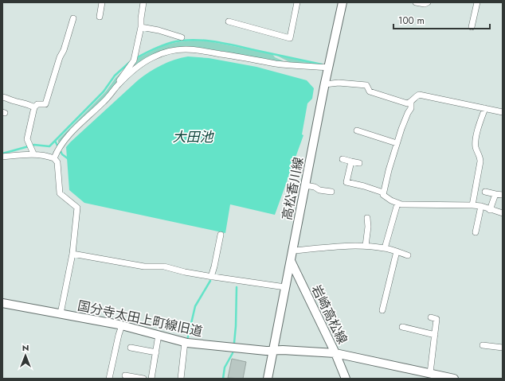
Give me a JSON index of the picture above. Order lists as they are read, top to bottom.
{
  "streets": {
    "main road": ["高松香川線", "岩崎高松線", "国分寺太田上町線旧道"]
  },
  "crossings": [
    ["高松香川線", "岩崎高松線"],
    ["高松香川線", "国分寺太田上町線旧道"],
    ["岩崎高松線", "国分寺太田上町線旧道"]
  ],
  "water": ["大田池"],
  "scale_bar": "100 m",
  "north": "top"
}
